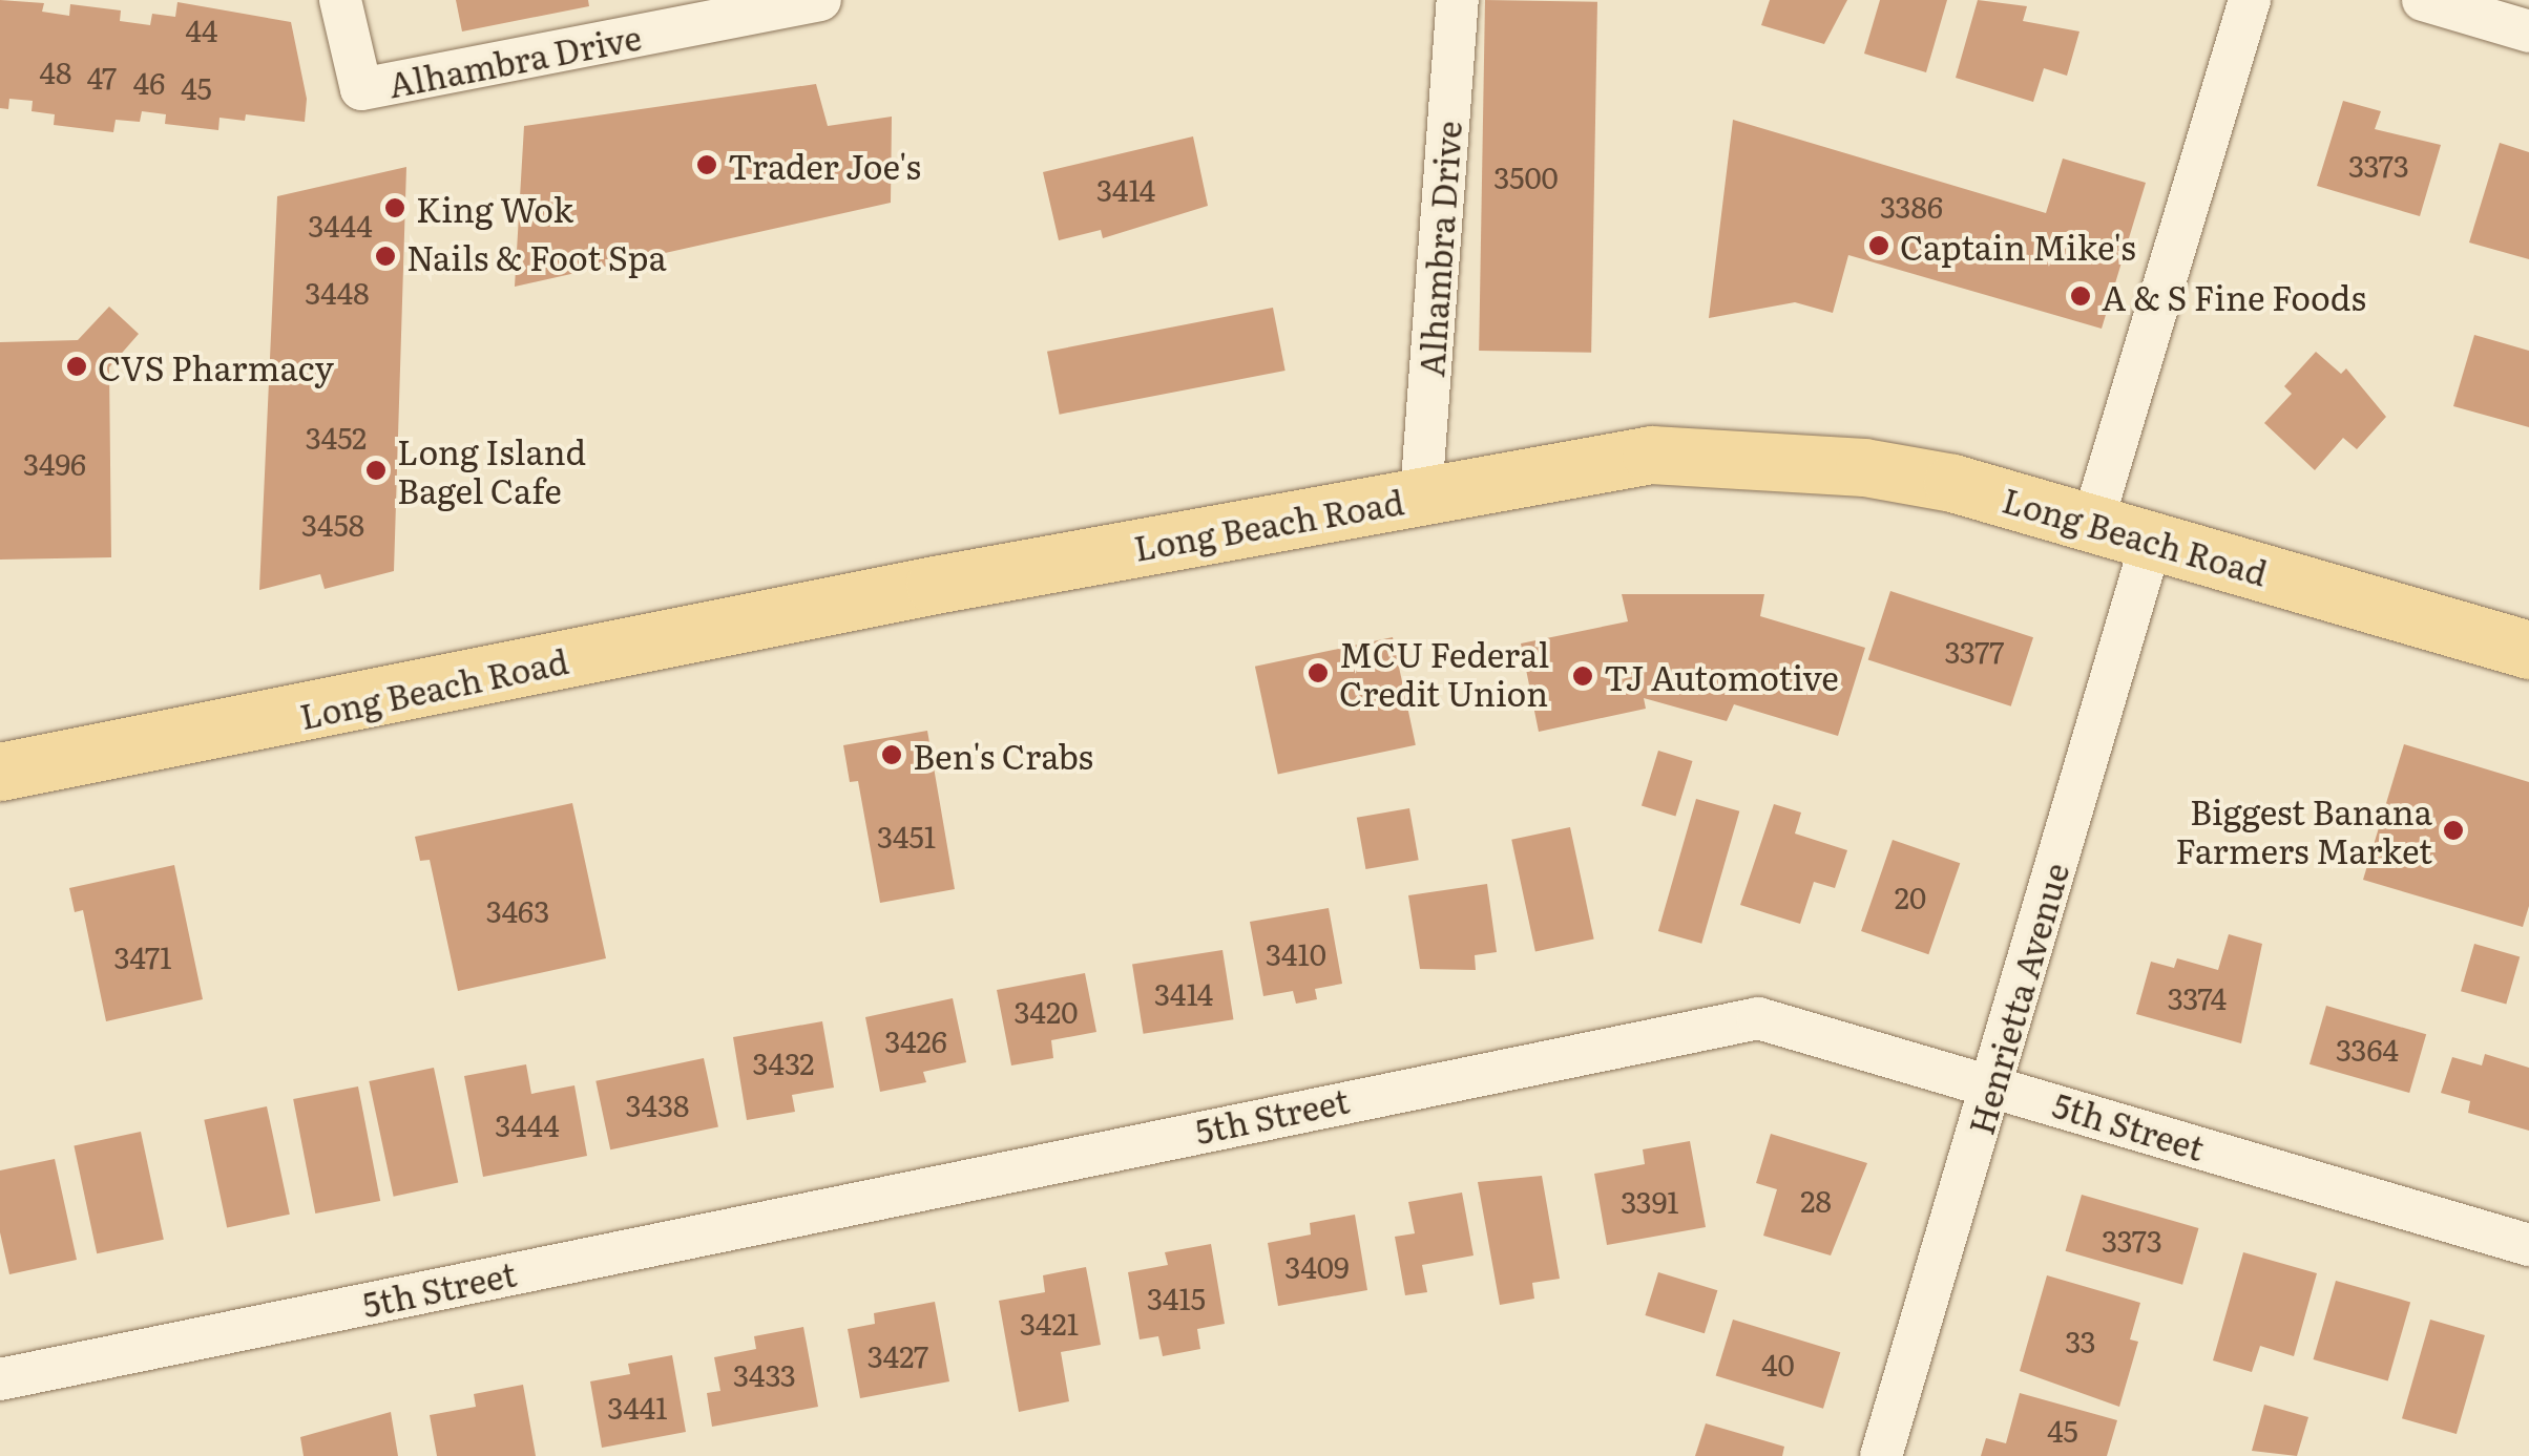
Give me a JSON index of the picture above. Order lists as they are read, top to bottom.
{
  "streets": {
    "main road": ["Long Beach Road"],
    "street": ["Alhambra Drive", "Henrietta Avenue", "5th Street"]
  },
  "crossings": [
    ["Alhambra Drive", "Long Beach Road"],
    ["Long Beach Road", "Henrietta Avenue"],
    ["Henrietta Avenue", "5th Street"]
  ],
  "places": [
    "Trader Joe's",
    "King Wok",
    "Captain Mike's",
    "Nails & Foot Spa",
    "A & S Fine Foods",
    "CVS Pharmacy",
    "Long Island Bagel Cafe",
    "MCU Federal Credit Union",
    "TJ Automotive",
    "Ben's Crabs",
    "Biggest Banana Farmers Market"
  ],
  "house_numbers": [
    "44",
    "48",
    "47",
    "46",
    "45",
    "3373",
    "3500",
    "3414",
    "3386",
    "3444",
    "3448",
    "3452",
    "3496",
    "3458",
    "3377",
    "3451",
    "20",
    "3463",
    "3410",
    "3471",
    "3414",
    "3374",
    "3420",
    "3426",
    "3364",
    "3432",
    "3438",
    "3444",
    "28",
    "3391",
    "3373",
    "3409",
    "3415",
    "3421",
    "33",
    "3427",
    "40",
    "3433",
    "3441",
    "45"
  ]
}
